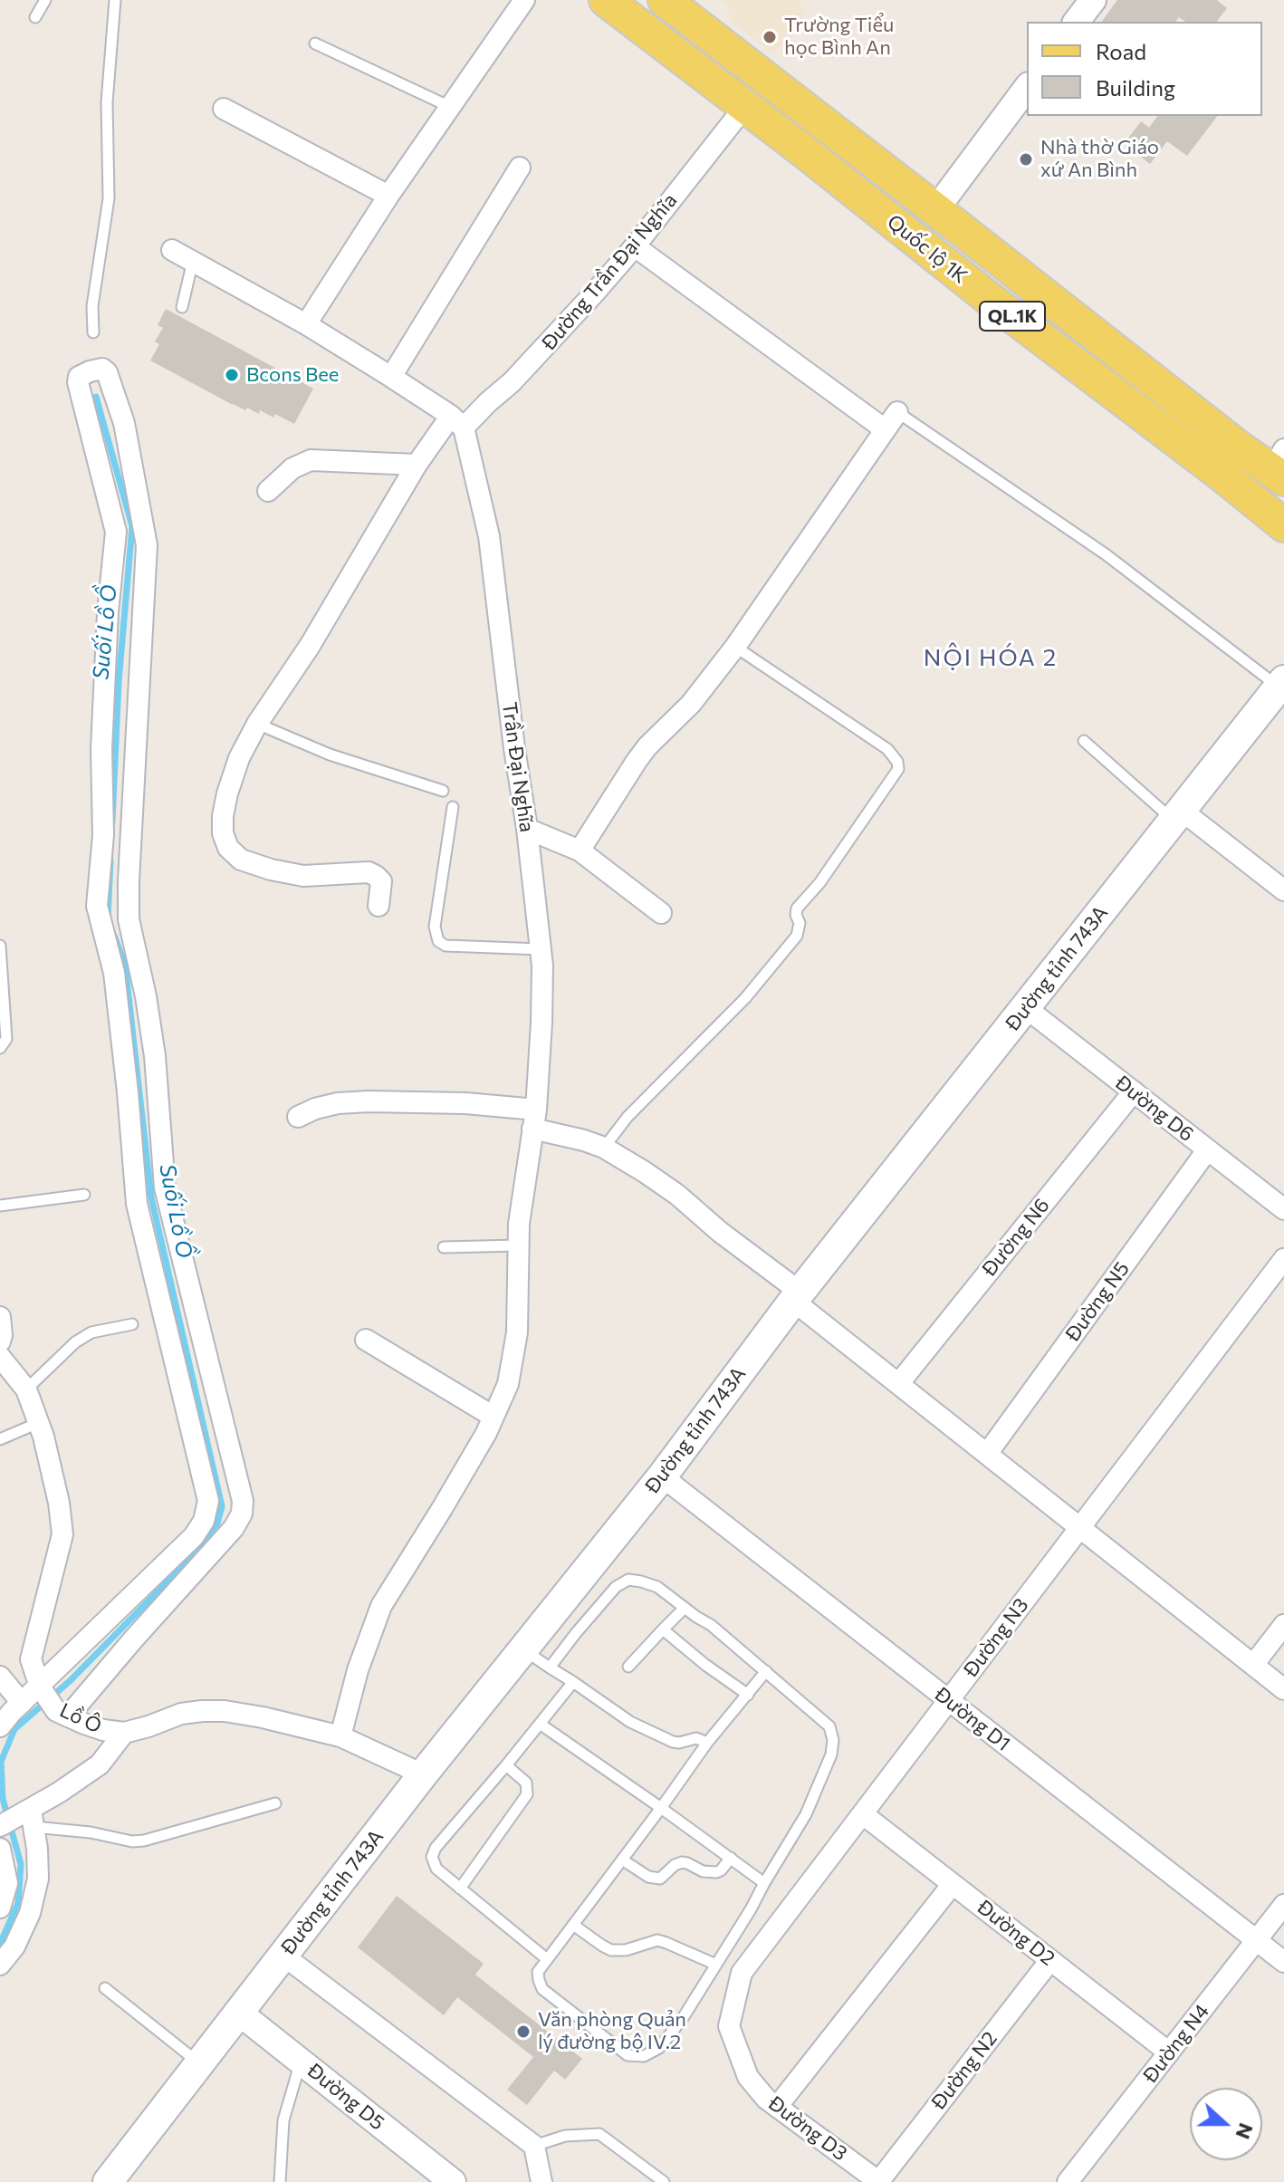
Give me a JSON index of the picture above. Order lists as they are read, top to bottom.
{
  "streets": {
    "main road": ["Quốc lộ 1K", "QL.1K", "Đường tỉnh 743A"],
    "street": [
      "Đường Trần Đại Nghĩa",
      "Trần Đại Nghĩa",
      "Đường D6",
      "Đường N6",
      "Đường N5",
      "Đường N3",
      "Lồ Ô",
      "Đường D1",
      "Đường D2",
      "Đường N4",
      "Đường N2",
      "Đường D5",
      "Đường D3"
    ]
  },
  "crossings": [
    ["Quốc lộ 1K", "Đường Trần Đại Nghĩa"],
    ["Đường Trần Đại Nghĩa", "Trần Đại Nghĩa"],
    ["Trần Đại Nghĩa", "Lồ Ô"],
    ["Đường tỉnh 743A", "Đường D6"],
    ["Đường tỉnh 743A", "Lồ Ô"],
    ["Đường tỉnh 743A", "Đường D1"],
    ["Đường tỉnh 743A", "Đường D5"],
    ["Đường D6", "Đường N6"],
    ["Đường D6", "Đường N5"],
    ["Đường N3", "Đường D1"],
    ["Đường N3", "Đường D2"],
    ["Đường N3", "Đường D3"],
    ["Đường D1", "Đường N4"],
    ["Đường D2", "Đường N4"],
    ["Đường D2", "Đường N2"],
    ["Đường N2", "Đường D3"]
  ],
  "districts": ["NỘI HÓA 2"],
  "water": ["Suối Lồ Ồ"],
  "places": [
    "Trường Tiểu học Bình An",
    "Nhà thờ Giáo xứ An Bình",
    "Bcons Bee",
    "Văn phòng Quản lý đường bộ IV.2"
  ],
  "legend": ["Road", "Building"],
  "north": "right"
}
